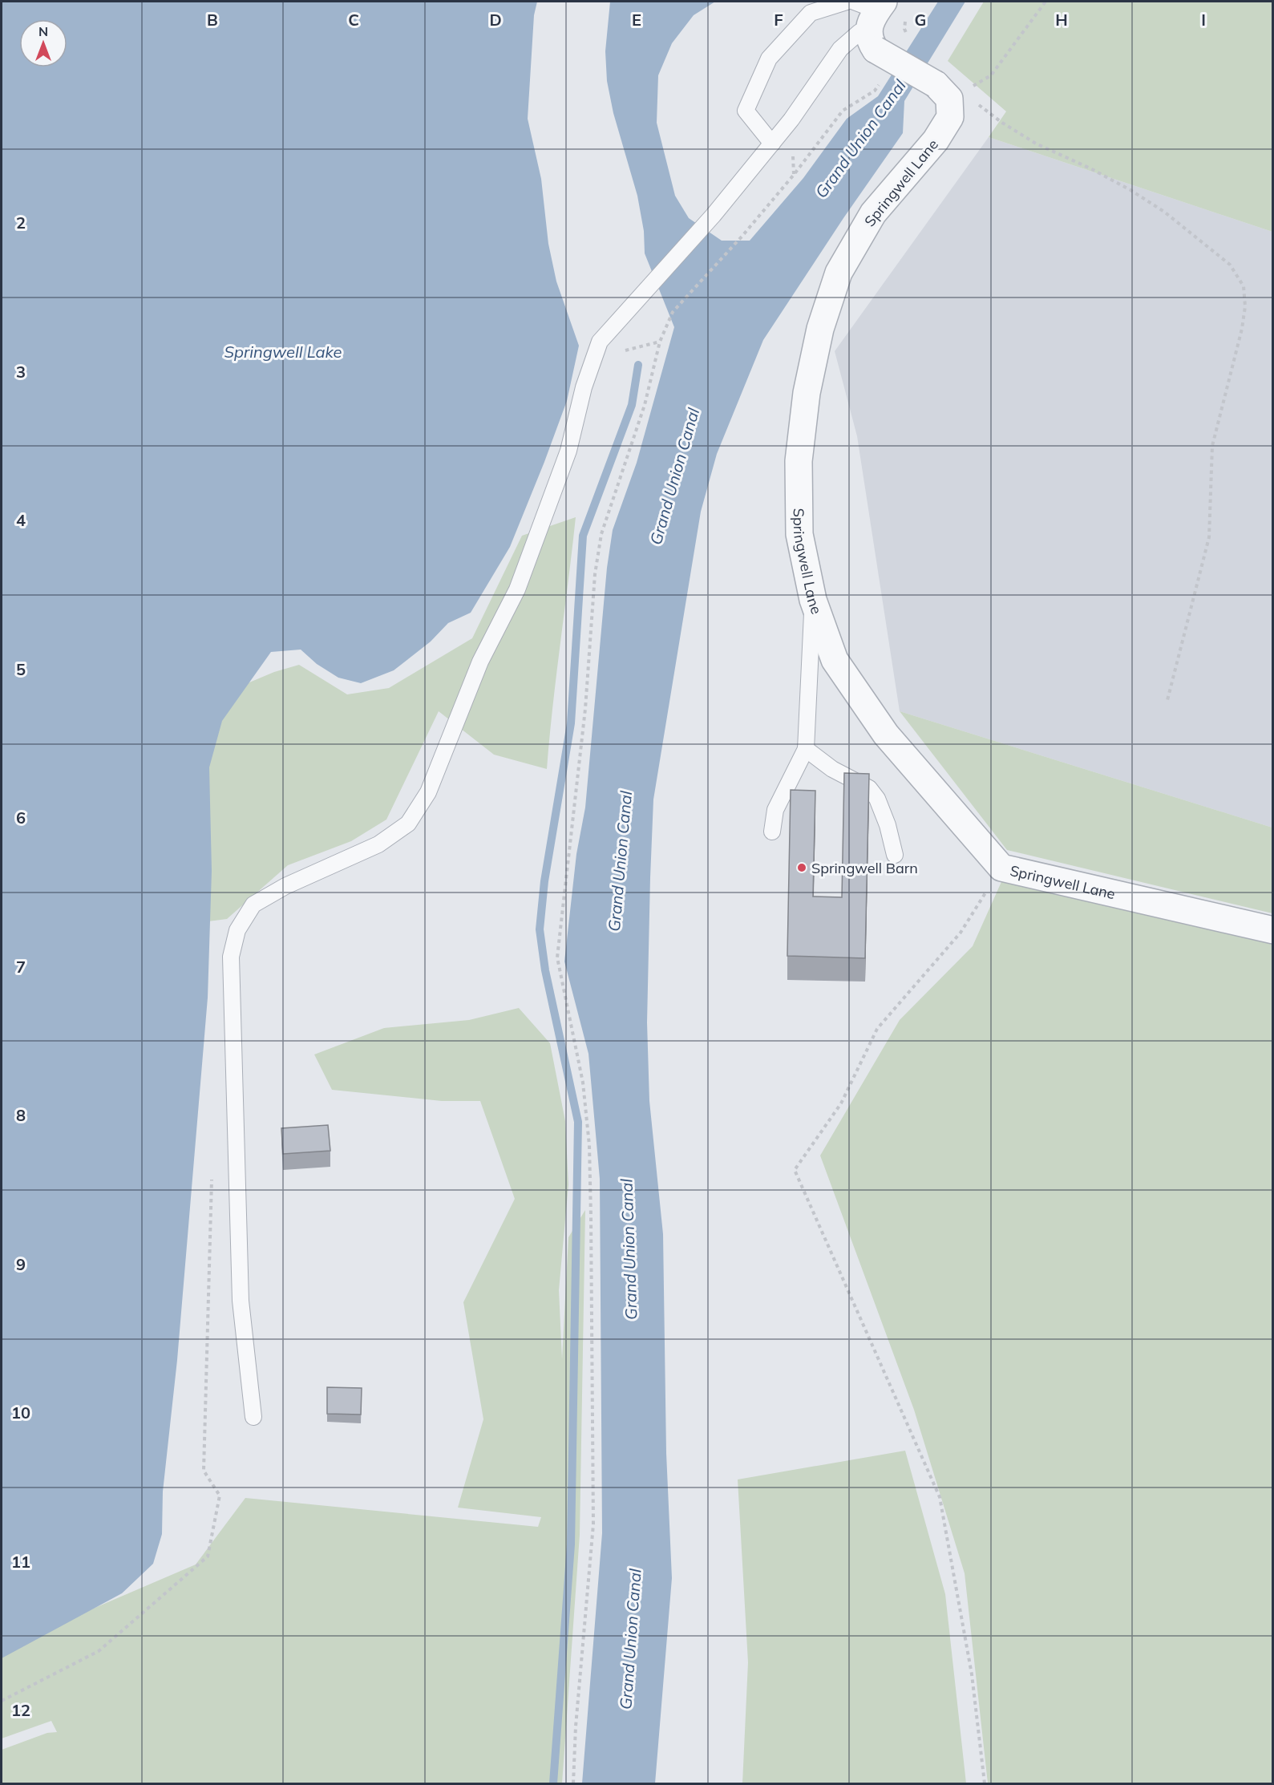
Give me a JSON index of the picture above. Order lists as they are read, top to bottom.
{
  "streets": {
    "street": ["Springwell Lane"]
  },
  "water": ["Grand Union Canal", "Springwell Lake"],
  "places": ["Springwell Barn"],
  "north": "top",
  "grid": {
    "columns": [
      "B",
      "C",
      "D",
      "E",
      "F",
      "G",
      "H",
      "I"
    ],
    "rows": [
      "2",
      "3",
      "4",
      "5",
      "6",
      "7",
      "8",
      "9",
      "10",
      "11",
      "12"
    ]
  }
}
